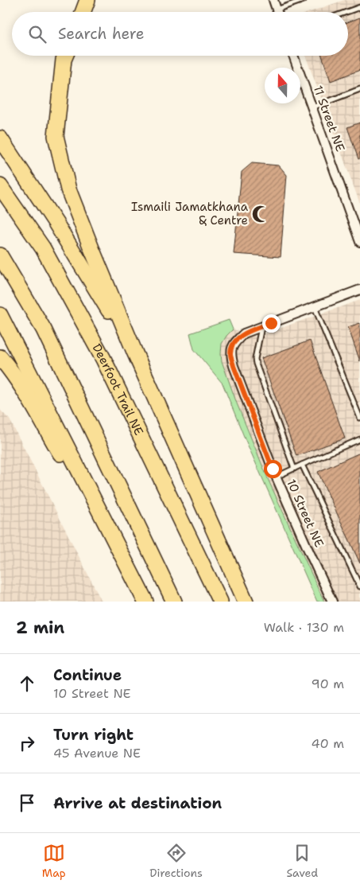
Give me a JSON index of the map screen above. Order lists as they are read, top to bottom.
{
  "streets": {
    "highway": ["Deerfoot Trail NE"],
    "street": ["11 Street NE", "10 Street NE"]
  },
  "places": {
    "mosque": ["Ismaili Jamatkhana & Centre"]
  },
  "north": "top",
  "page": {
    "search": "Search here",
    "heading": ["2 min", "Walk · 130 m"],
    "list": [
      ["Continue", "10 Street NE", "90 m"],
      ["Turn right", "45 Avenue NE", "40 m"],
      "Arrive at destination"
    ],
    "nav": ["Map", "Directions", "Saved"]
  }
}
